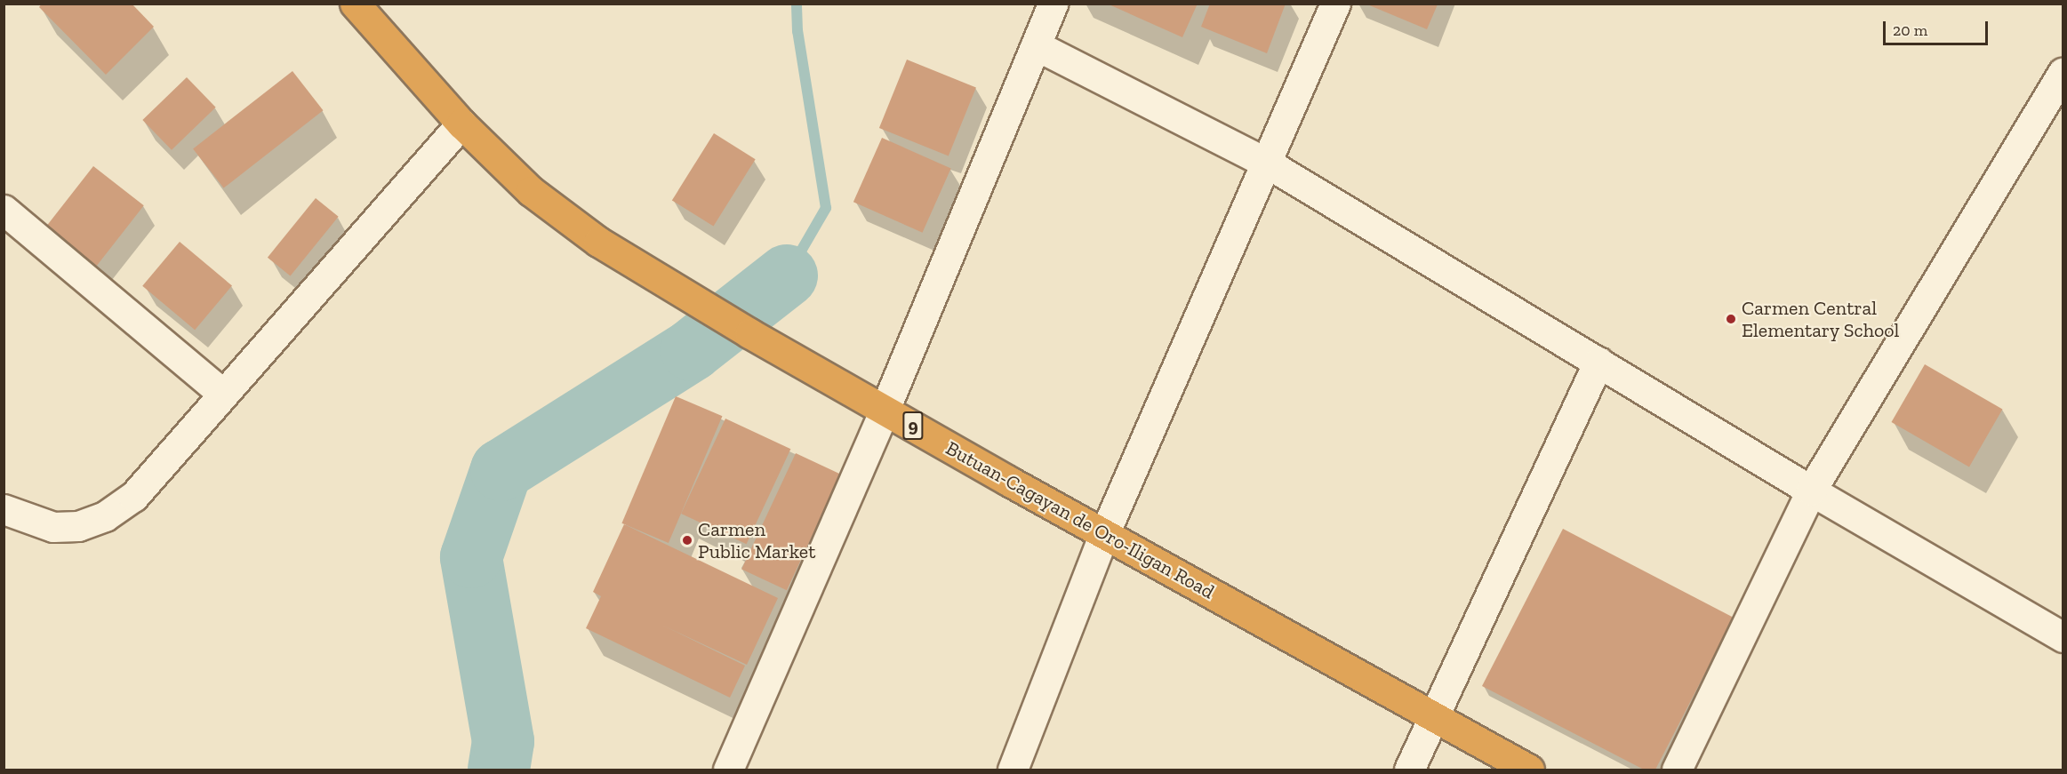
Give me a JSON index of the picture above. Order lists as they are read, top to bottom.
{
  "streets": {
    "highway": ["9", "Butuan-Cagayan de Oro-Iligan Road"]
  },
  "places": ["Carmen Central Elementary School", "Carmen Public Market"],
  "scale_bar": "20 m"
}
